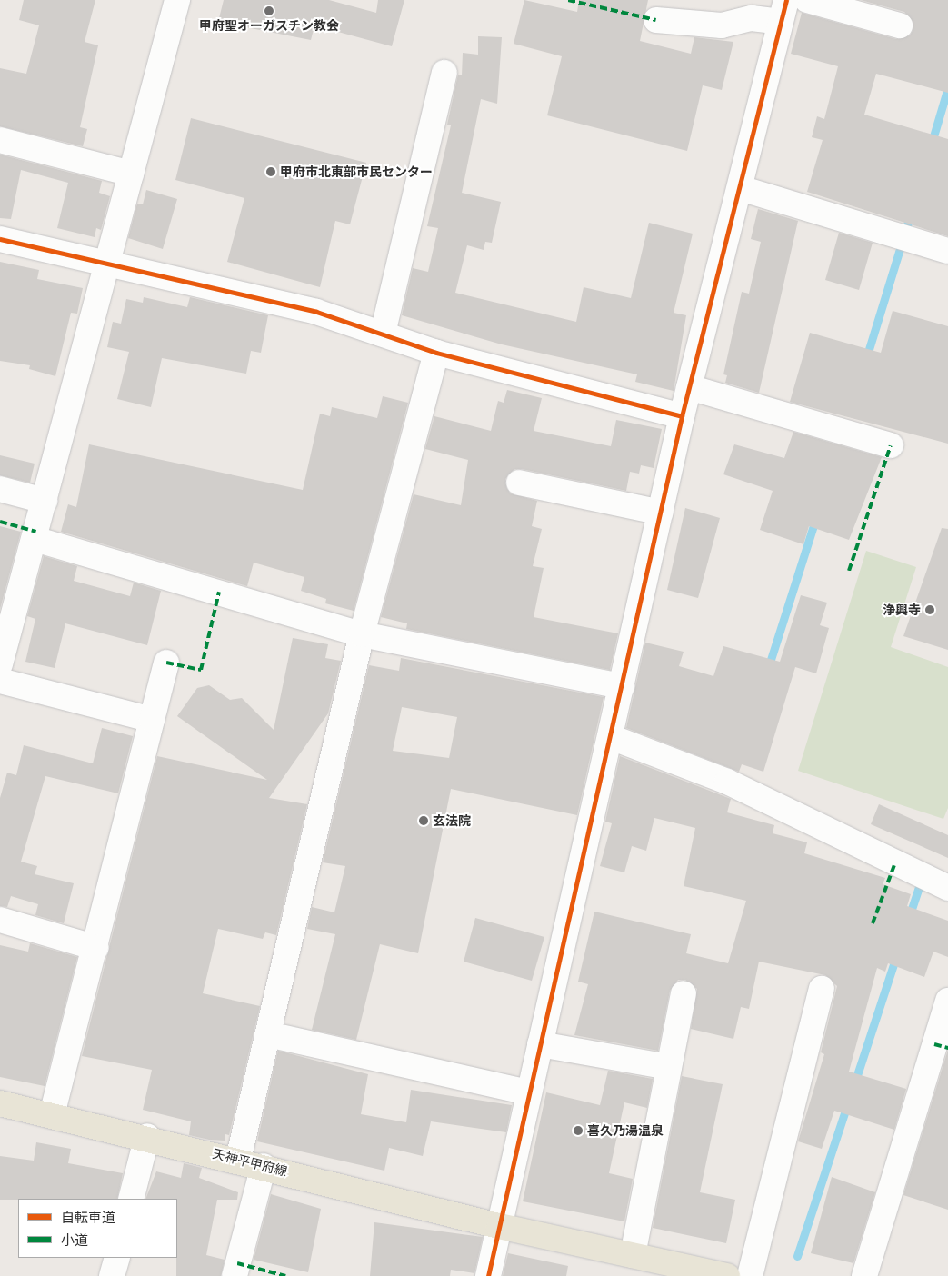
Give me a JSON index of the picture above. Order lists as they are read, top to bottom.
{
  "streets": {
    "main road": ["天神平甲府線"]
  },
  "places": [
    "甲府聖オーガスチン教会",
    "甲府市北東部市民センター",
    "浄興寺",
    "玄法院",
    "喜久乃湯温泉"
  ],
  "legend": ["自転車道", "小道"]
}
